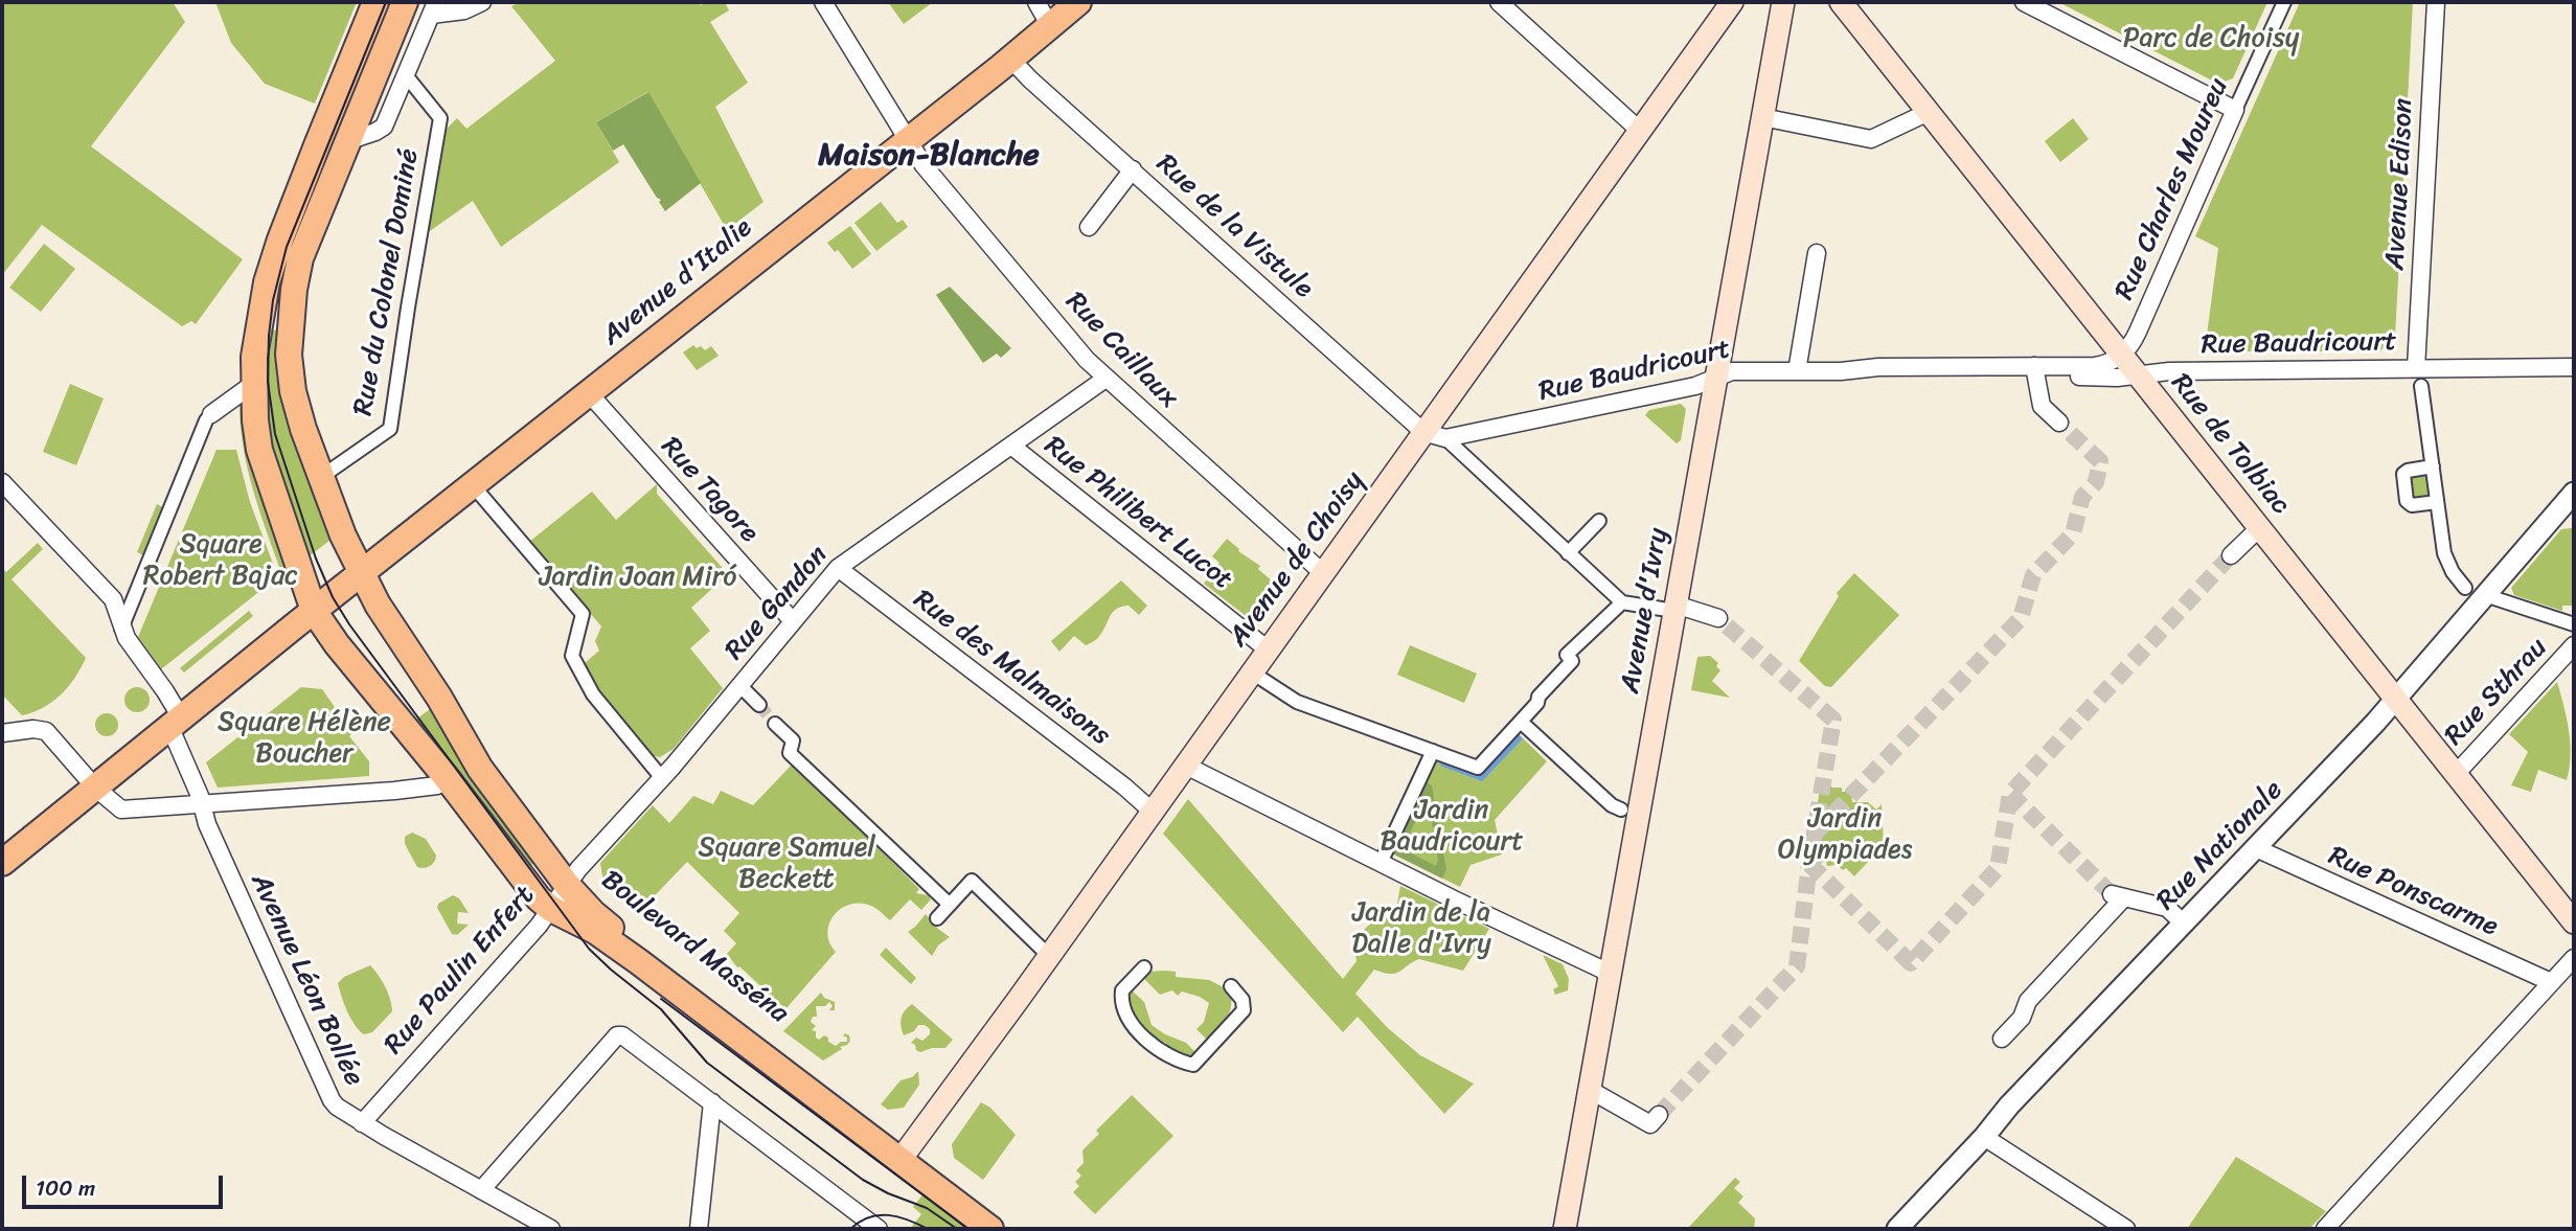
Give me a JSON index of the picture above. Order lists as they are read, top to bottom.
{
  "streets": {
    "main road": [
      "Avenue d'Italie",
      "Rue de Tolbiac",
      "Avenue de Choisy",
      "Avenue d'Ivry",
      "Boulevard Masséna"
    ],
    "street": [
      "Avenue Edison",
      "Rue Charles Moureu",
      "Rue de la Vistule",
      "Rue du Colonel Dominé",
      "Rue Baudricourt",
      "Rue Caillaux",
      "Rue Tagore",
      "Rue Philibert Lucot",
      "Rue Gandon",
      "Rue des Malmaisons",
      "Rue Sthrau",
      "Rue Nationale",
      "Rue Ponscarme",
      "Rue Paulin Enfert",
      "Avenue Léon Bollée"
    ]
  },
  "crossings": [
    ["Avenue Edison", "Rue Baudricourt"],
    ["Rue Charles Moureu", "Rue Baudricourt"],
    ["Rue Charles Moureu", "Rue de Tolbiac"],
    ["Rue de la Vistule", "Avenue d'Italie"],
    ["Rue de la Vistule", "Rue Baudricourt"],
    ["Rue de la Vistule", "Avenue de Choisy"],
    ["Rue du Colonel Dominé", "Boulevard Masséna"],
    ["Avenue d'Italie", "Rue Caillaux"],
    ["Avenue d'Italie", "Rue Tagore"],
    ["Avenue d'Italie", "Boulevard Masséna"],
    ["Avenue d'Italie", "Avenue Léon Bollée"],
    ["Rue Baudricourt", "Rue de Tolbiac"],
    ["Rue Baudricourt", "Avenue de Choisy"],
    ["Rue Baudricourt", "Avenue d'Ivry"],
    ["Rue Caillaux", "Avenue de Choisy"],
    ["Rue Caillaux", "Rue Gandon"],
    ["Rue de Tolbiac", "Rue Sthrau"],
    ["Rue de Tolbiac", "Rue Nationale"],
    ["Rue Tagore", "Rue Gandon"],
    ["Rue Philibert Lucot", "Avenue de Choisy"],
    ["Rue Philibert Lucot", "Rue Gandon"],
    ["Avenue de Choisy", "Rue des Malmaisons"],
    ["Avenue de Choisy", "Boulevard Masséna"],
    ["Rue Gandon", "Rue des Malmaisons"],
    ["Rue Gandon", "Boulevard Masséna"],
    ["Rue Gandon", "Rue Paulin Enfert"],
    ["Rue Nationale", "Rue Ponscarme"],
    ["Boulevard Masséna", "Rue Paulin Enfert"],
    ["Rue Paulin Enfert", "Avenue Léon Bollée"]
  ],
  "districts": ["Maison-Blanche"],
  "parks": [
    "Parc de Choisy",
    "Square Robert Bajac",
    "Jardin Joan Miró",
    "Square Hélène Boucher",
    "Jardin Baudricourt",
    "Jardin Olympiades",
    "Square Samuel Beckett",
    "Jardin de la Dalle d'Ivry"
  ],
  "scale_bar": "100 m"
}
